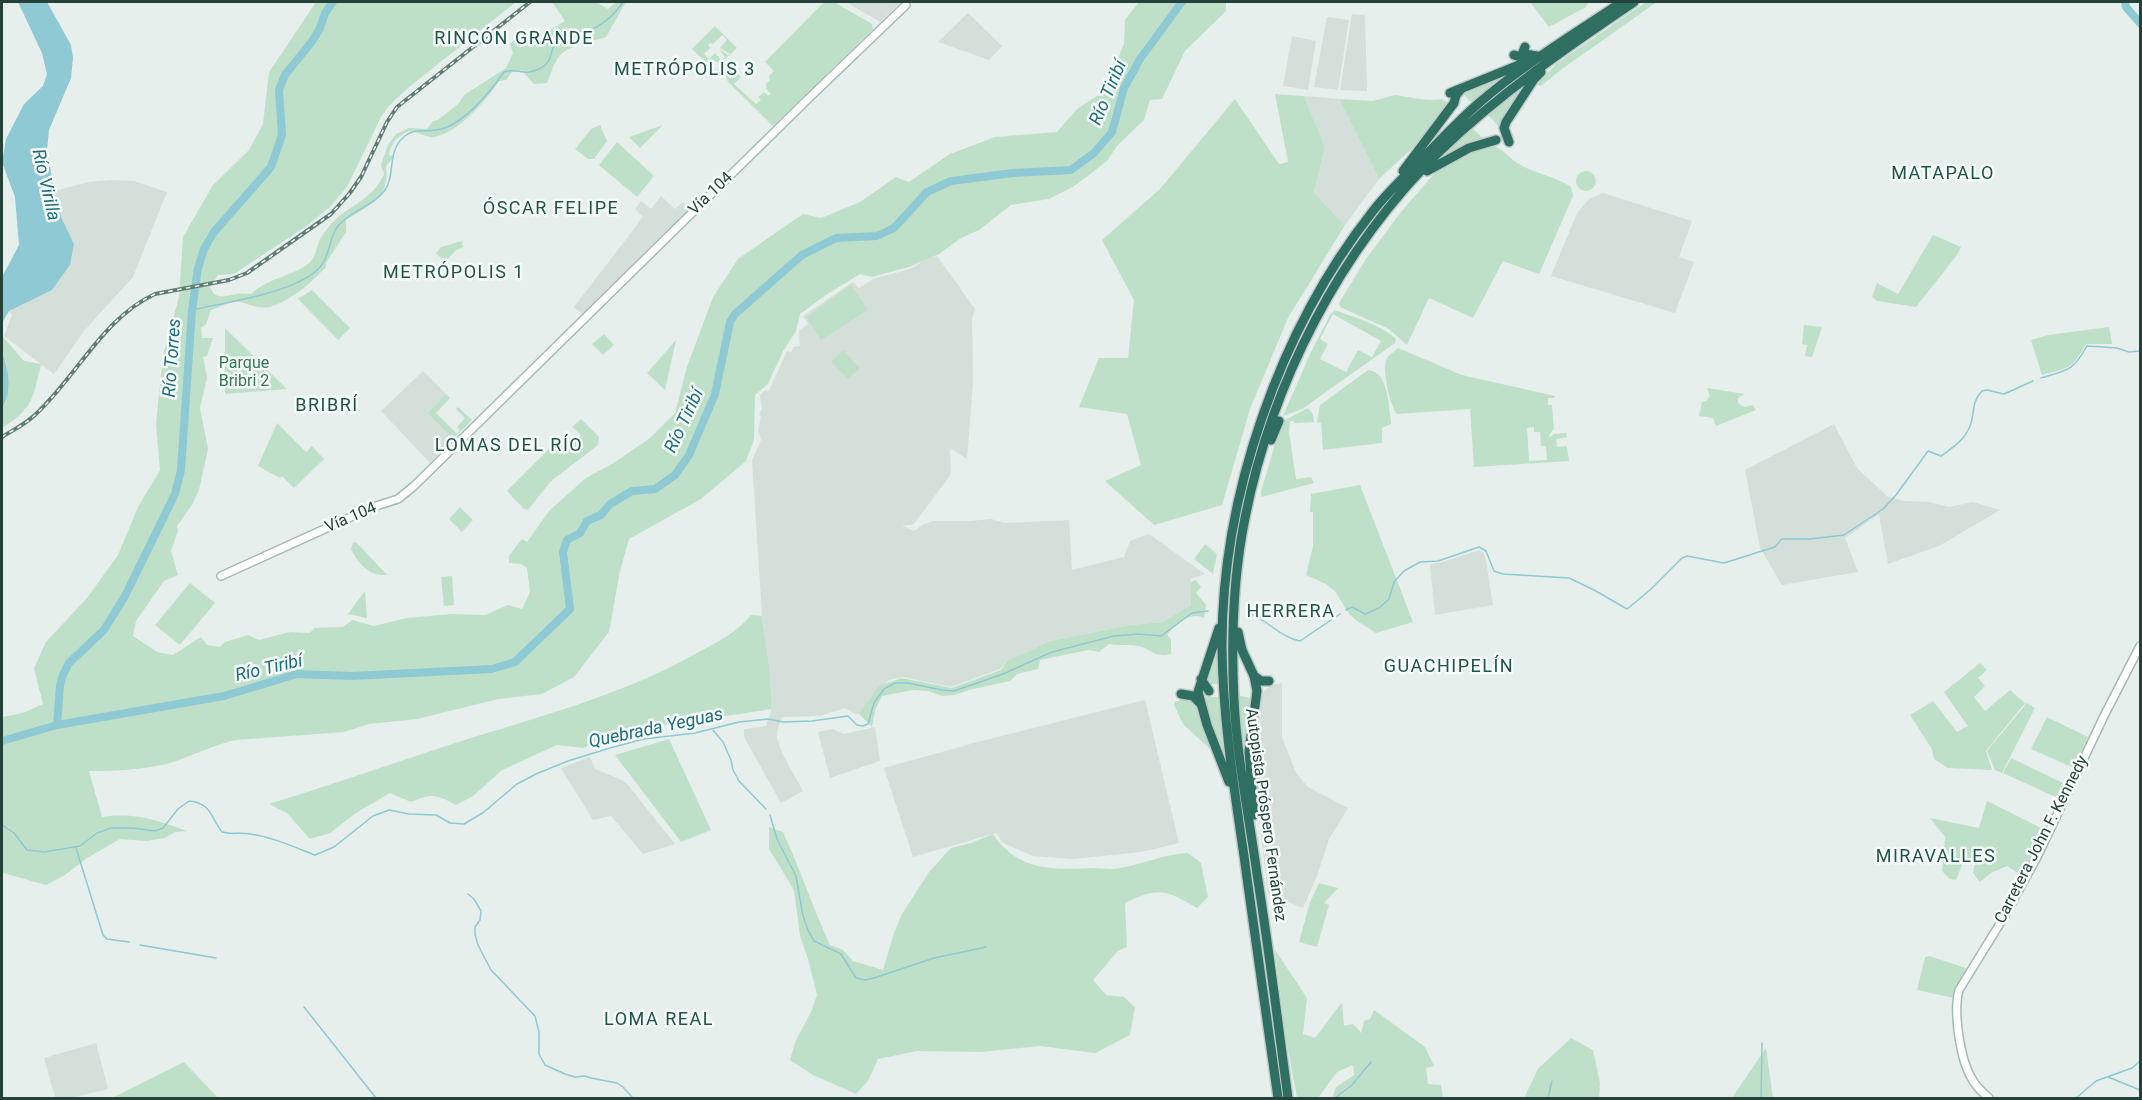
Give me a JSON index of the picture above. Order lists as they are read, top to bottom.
{
  "streets": {
    "highway": ["Autopista Próspero Fernández"],
    "main road": ["Vía 104", "Carretera John F. Kennedy"]
  },
  "districts": [
    "RINCÓN GRANDE",
    "METRÓPOLIS 3",
    "MATAPALO",
    "ÓSCAR FELIPE",
    "METRÓPOLIS 1",
    "BRIBRÍ",
    "LOMAS DEL RÍO",
    "HERRERA",
    "GUACHIPELÍN",
    "MIRAVALLES",
    "LOMA REAL"
  ],
  "water": [
    "Río Tiribí",
    "Río Virilla",
    "Río Torres",
    "Quebrada Yeguas"
  ],
  "parks": ["Parque Bribri 2"]
}
